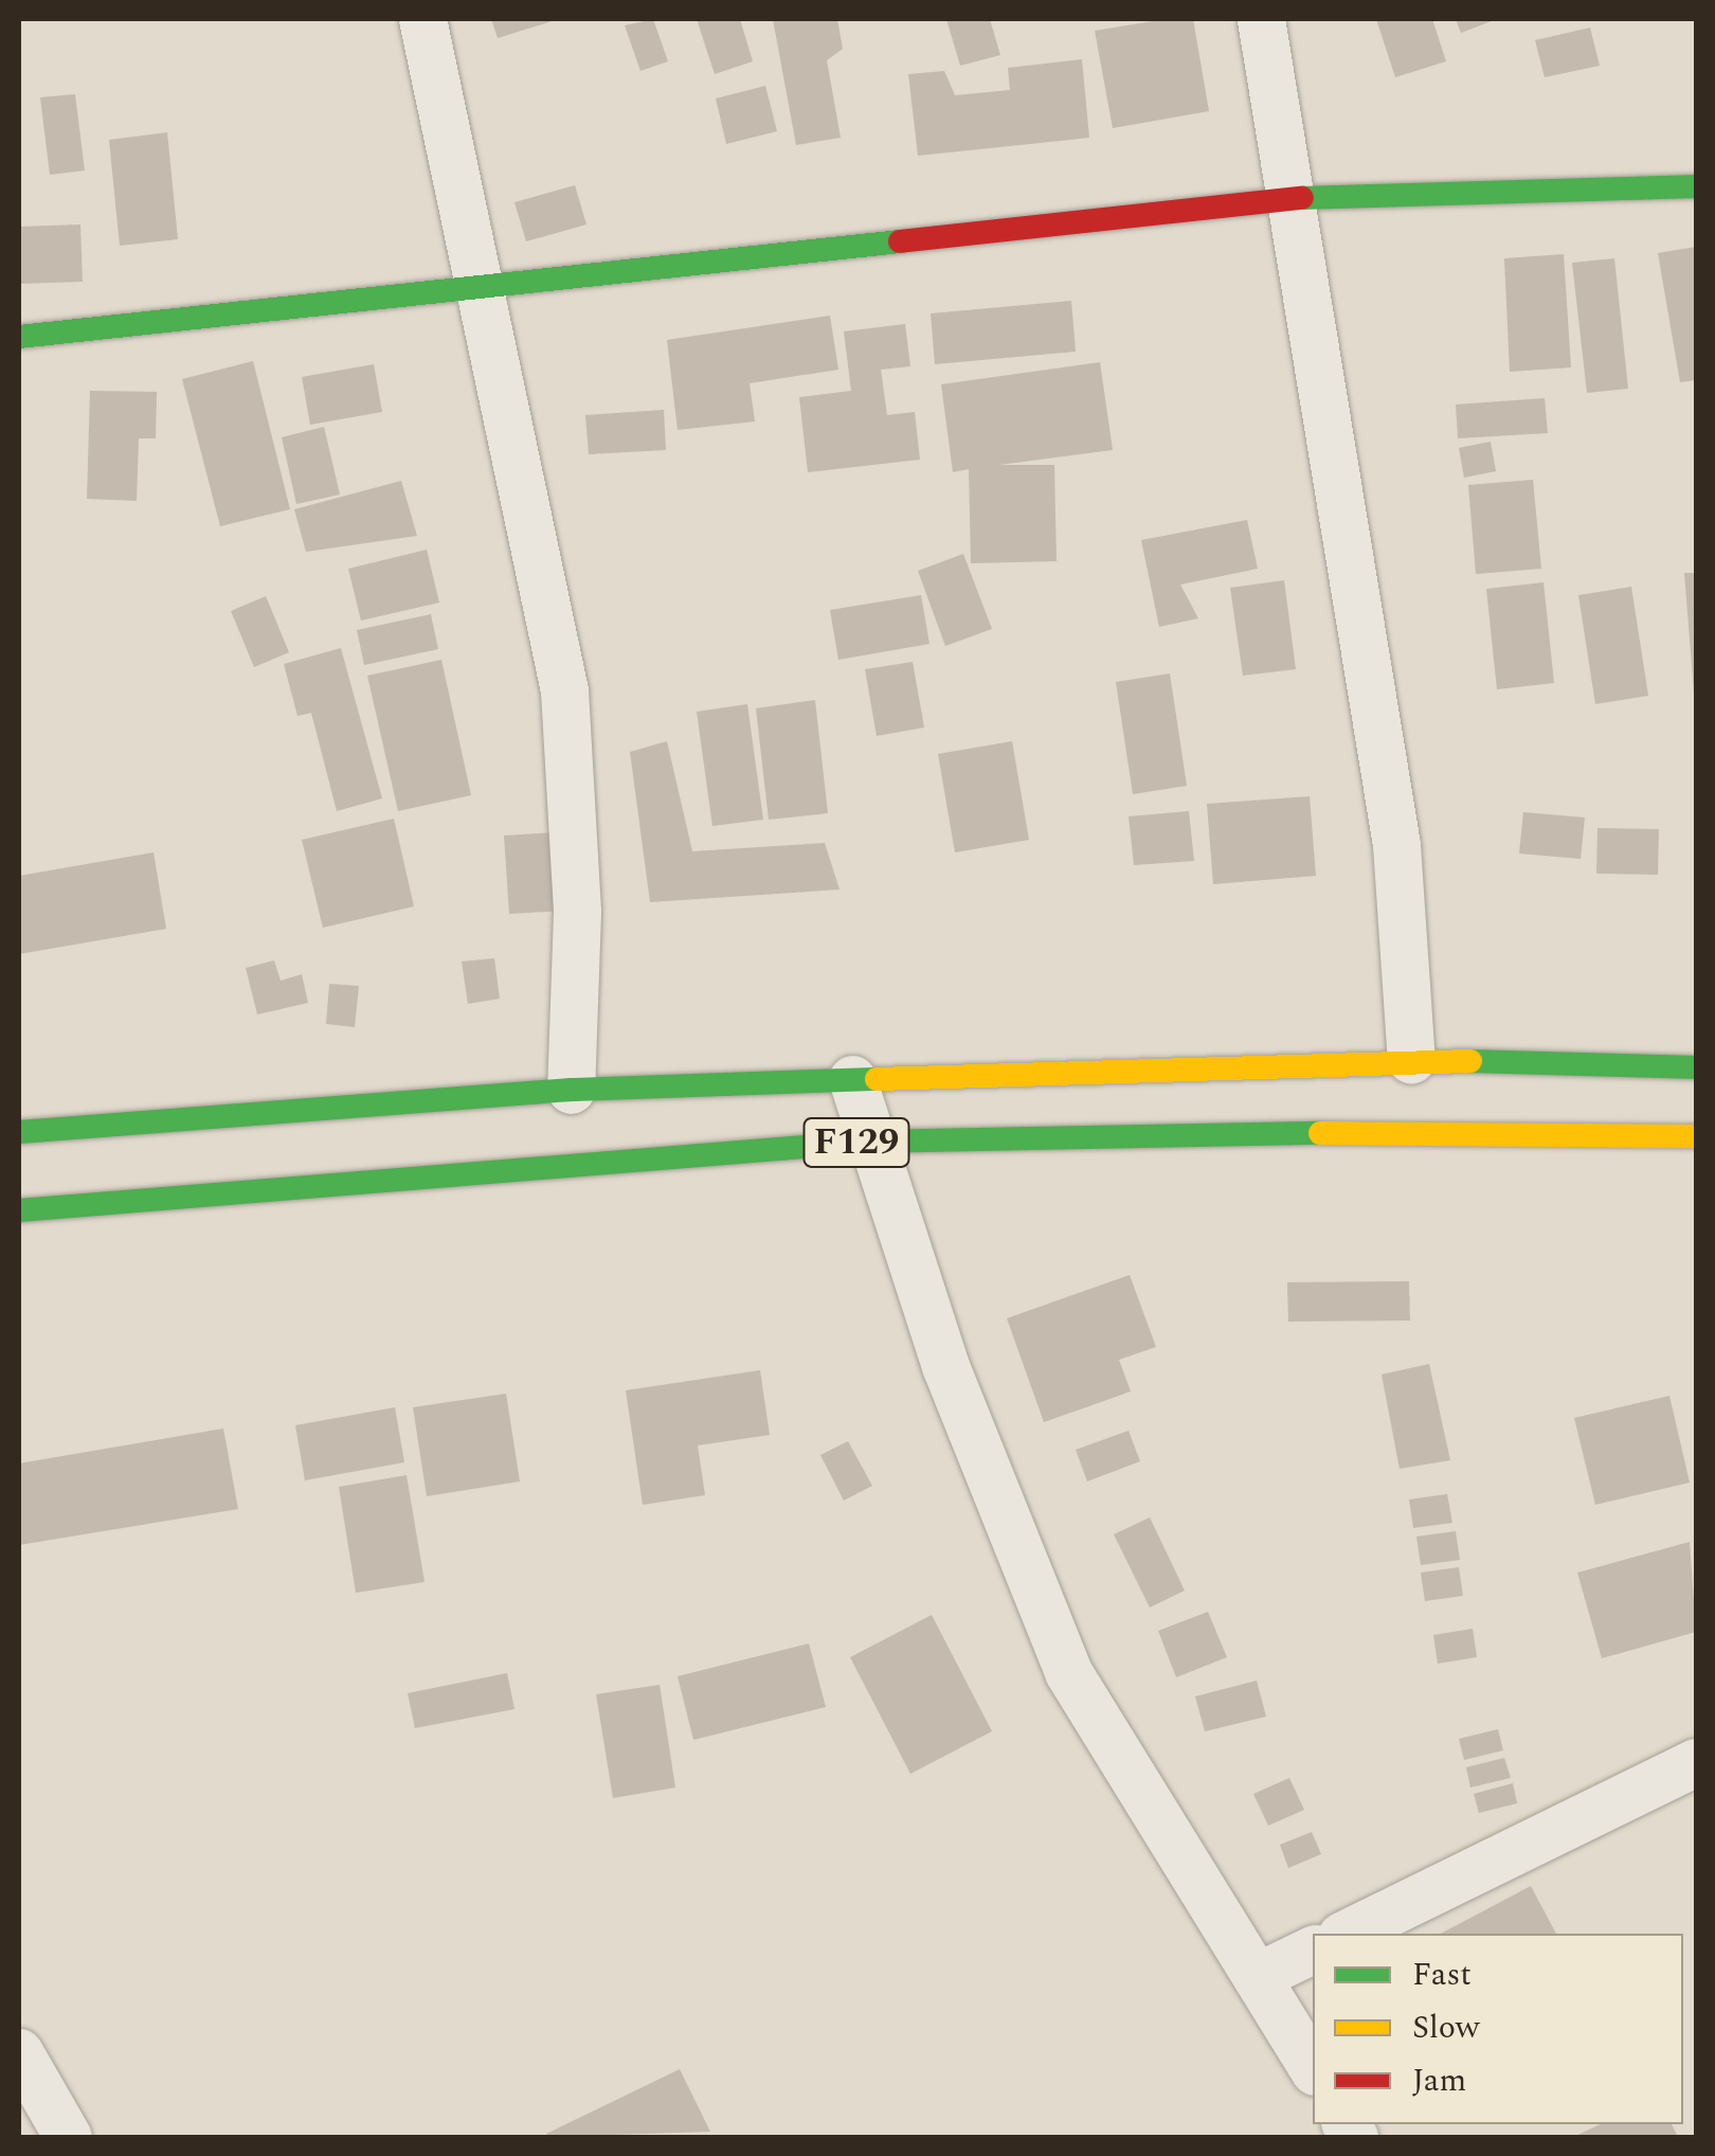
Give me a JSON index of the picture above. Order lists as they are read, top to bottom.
{
  "streets": {
    "main road": ["F129"]
  },
  "legend": ["Fast", "Slow", "Jam"]
}
